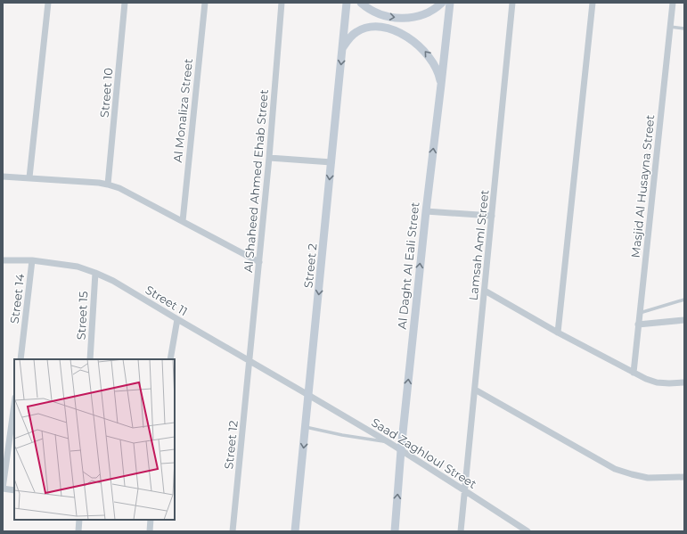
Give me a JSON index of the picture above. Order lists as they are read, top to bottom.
{
  "streets": {
    "street": [
      "Street 10",
      "Al Monaliza Street",
      "Al Shaheed Ahmed Ehab Street",
      "Masjid Al Husayna Street",
      "Lamsah Aml Street",
      "Street 2",
      "Al Daght Al Eali Street",
      "Street 14",
      "Street 11",
      "Street 15",
      "Street 12",
      "Saad Zaghloul Street"
    ]
  },
  "crossings": [
    ["Al Shaheed Ahmed Ehab Street", "Street 11"],
    ["Al Shaheed Ahmed Ehab Street", "Street 12"],
    ["Lamsah Aml Street", "Saad Zaghloul Street"],
    ["Street 2", "Street 11"],
    ["Street 2", "Saad Zaghloul Street"],
    ["Al Daght Al Eali Street", "Saad Zaghloul Street"],
    ["Street 14", "Street 11"],
    ["Street 11", "Street 15"],
    ["Street 11", "Street 12"],
    ["Street 11", "Saad Zaghloul Street"]
  ],
  "one_way": ["Street 2", "Al Daght Al Eali Street"]
}
